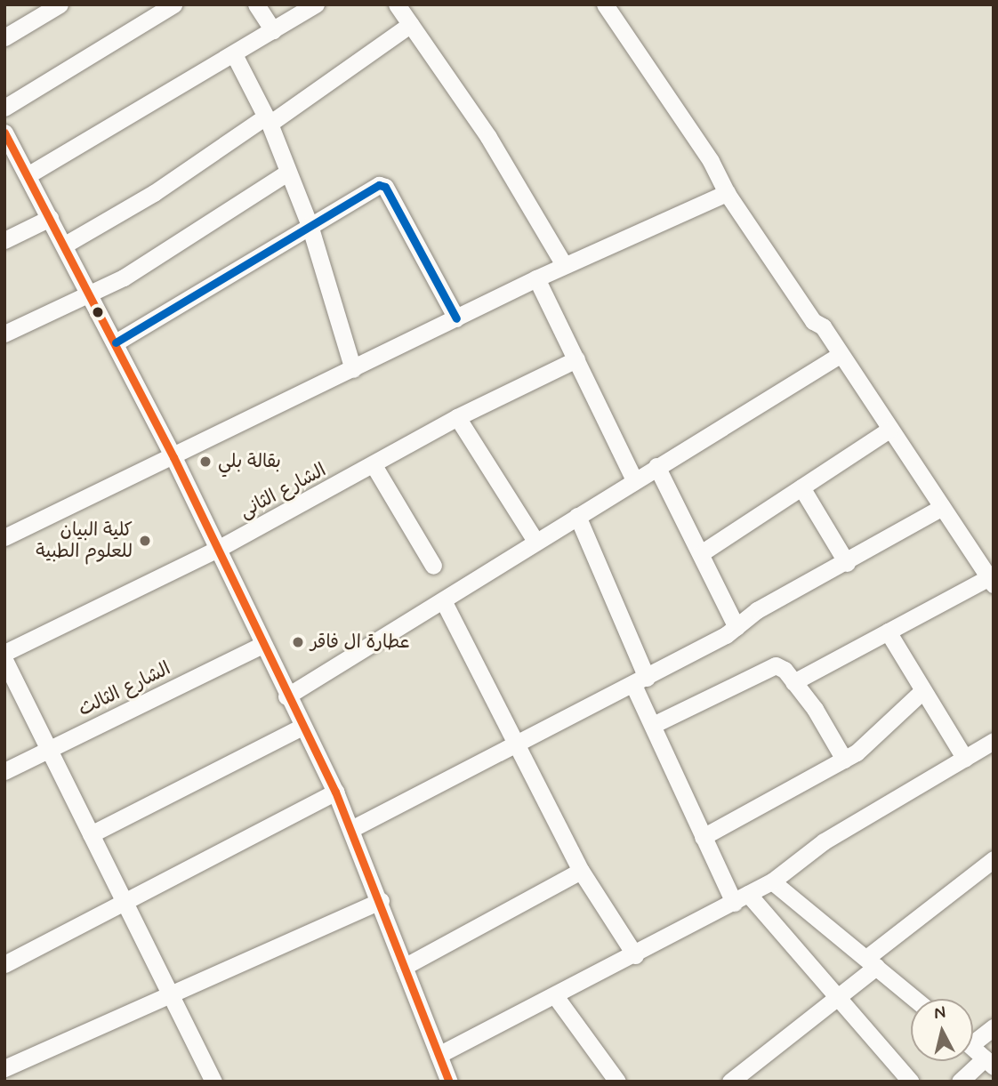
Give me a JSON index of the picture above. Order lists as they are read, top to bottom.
{
  "streets": {
    "street": ["الشارع الثانى", "الشارع الثالث"]
  },
  "places": ["بقالة بلي", "كلية البيان للعلوم الطبية", "عطارة ال فاقر"],
  "north": "top"
}
